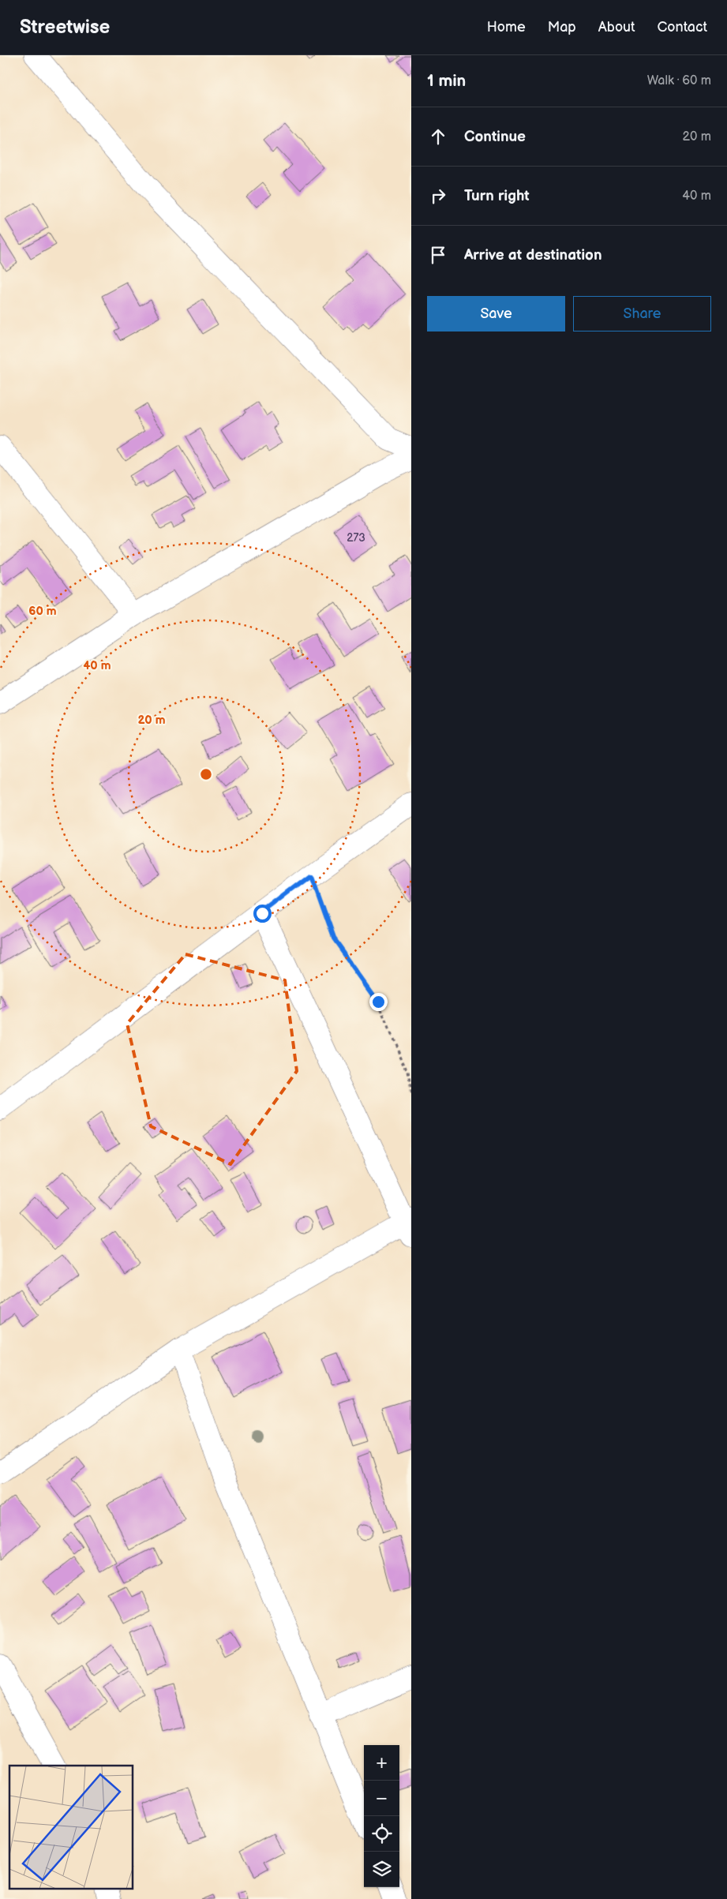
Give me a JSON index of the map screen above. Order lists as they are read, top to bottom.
{
  "house_numbers": ["273"],
  "page": {
    "header": "Streetwise",
    "nav": [
      "Home",
      "Map",
      "About",
      "Contact"
    ],
    "heading": ["1 min", "Walk · 60 m"],
    "list": [
      ["Continue", "20 m"],
      ["Turn right", "40 m"],
      "Arrive at destination"
    ],
    "buttons": ["Save", "Share"],
    "map_buttons": ["+", "−"]
  },
  "rings": ["60 m", "40 m", "20 m"]
}
